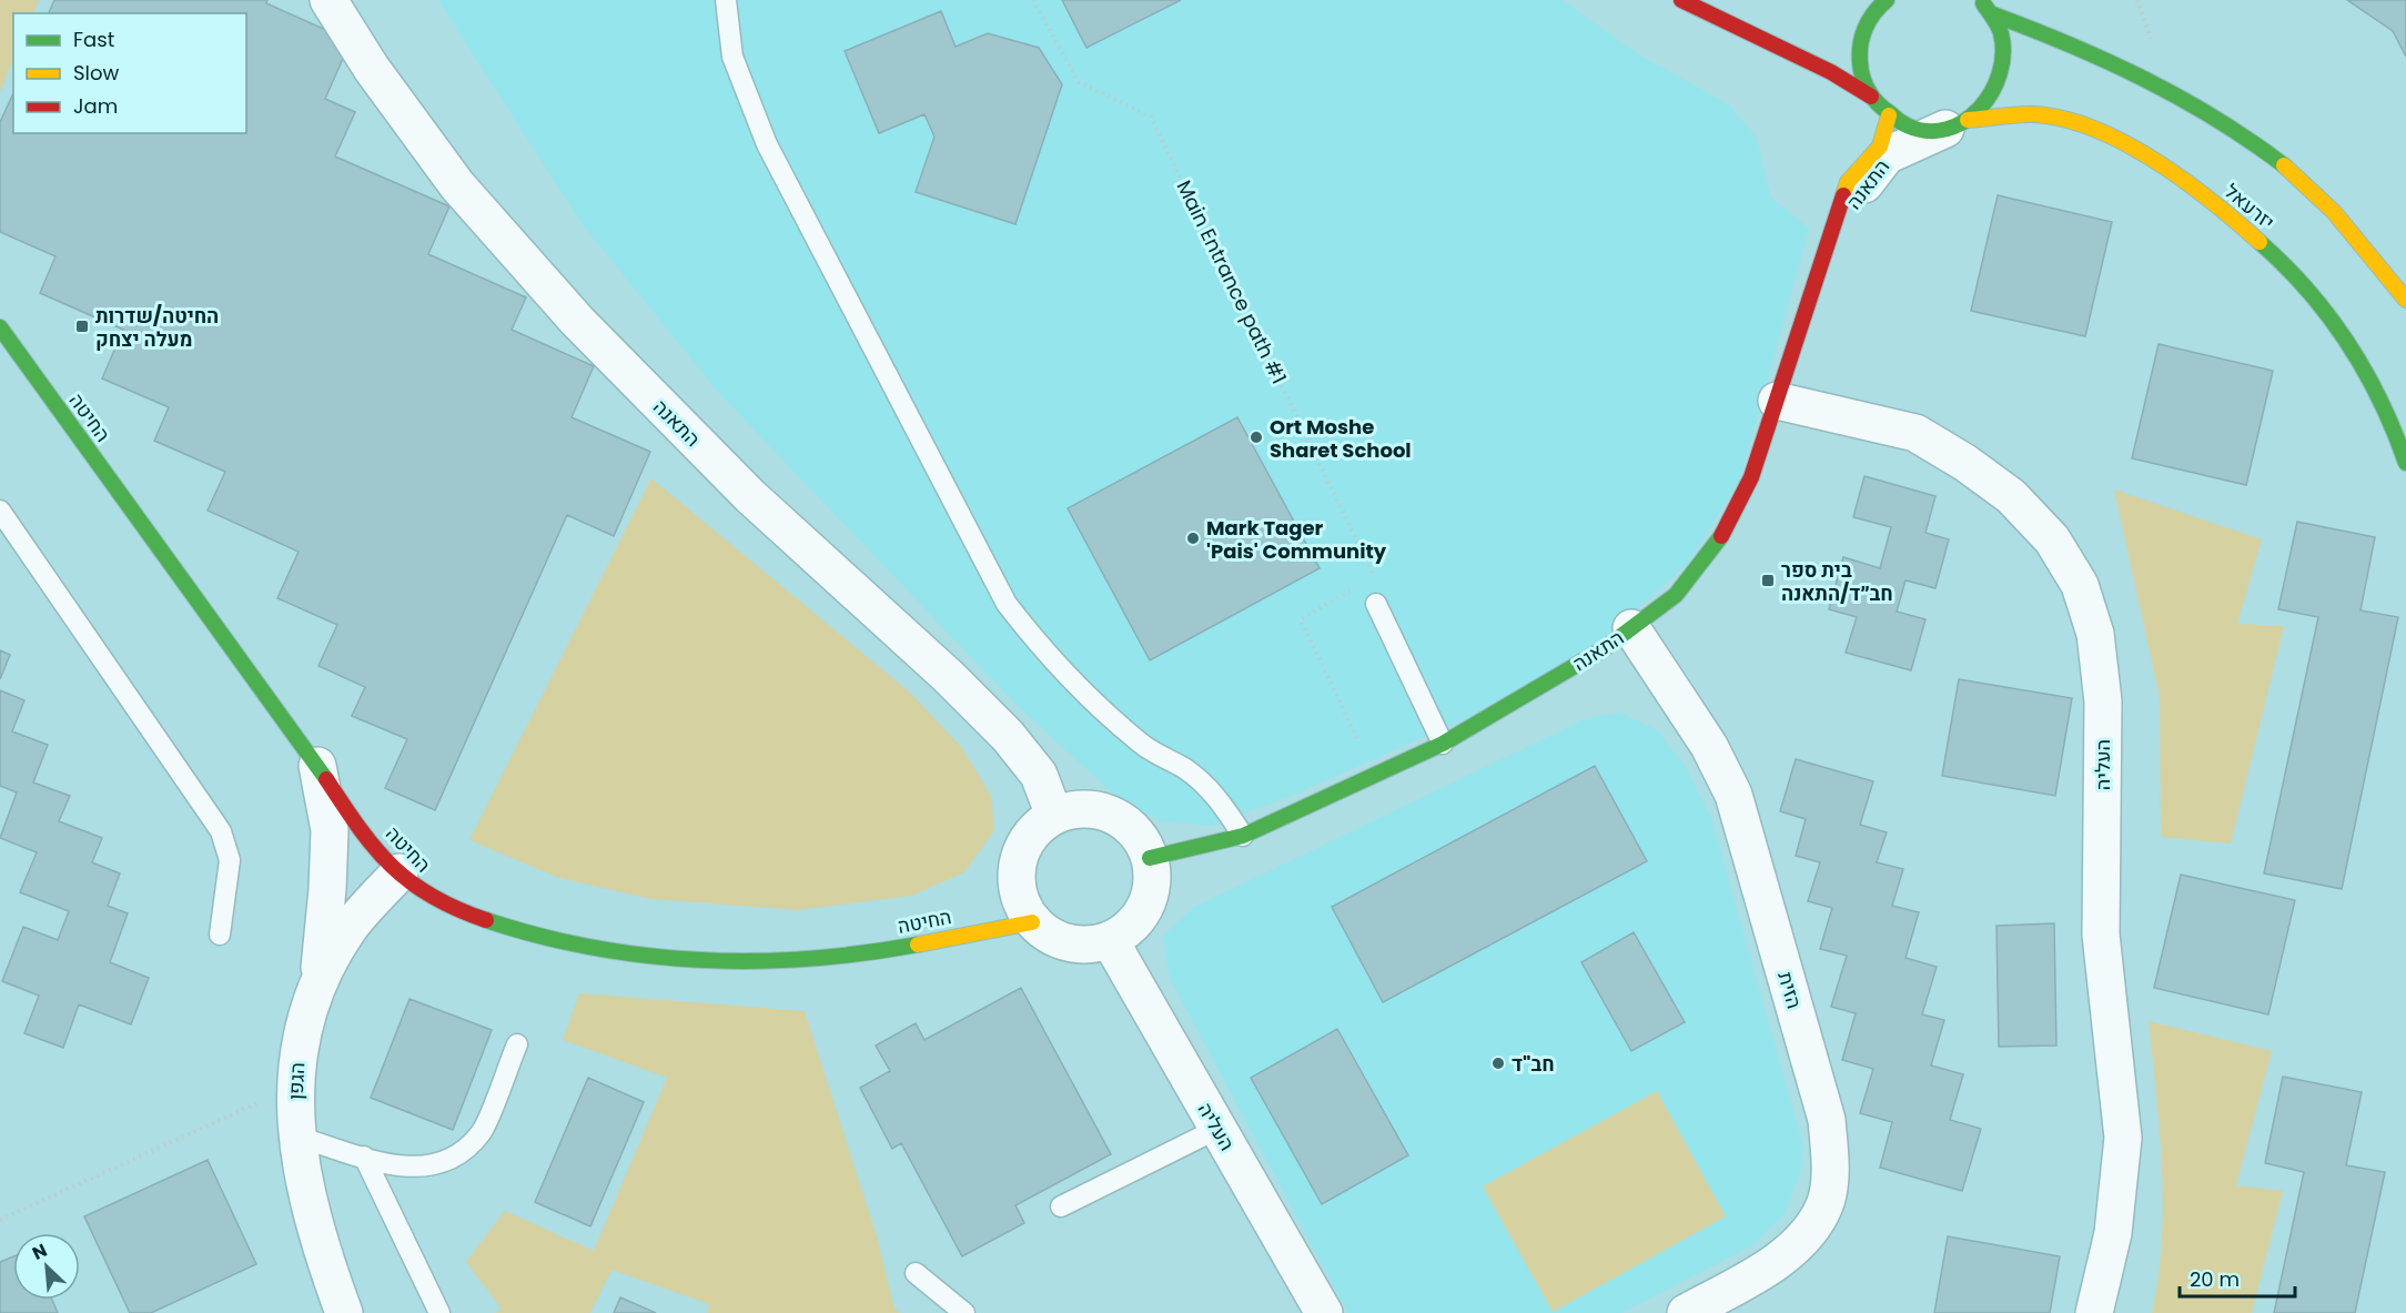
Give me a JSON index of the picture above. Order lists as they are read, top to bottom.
{
  "streets": {
    "street": [
      "התאנה",
      "יזרעאל",
      "החיטה",
      "העליה",
      "הזית",
      "הגפן"
    ],
    "path": ["Main Entrance path #1"]
  },
  "crossings": [
    ["התאנה", "יזרעאל"],
    ["התאנה", "החיטה"],
    ["התאנה", "העליה"],
    ["התאנה", "הזית"],
    ["החיטה", "העליה"],
    ["החיטה", "הגפן"]
  ],
  "places": {
    "transit": ["החיטה/שדרות מעלה יצחק", "בית ספר חב״ד/התאנה"],
    "other": ["Ort Moshe Sharet School", "Mark Tager 'Pais' Community", "חב\"ד"]
  },
  "legend": ["Fast", "Slow", "Jam"],
  "scale_bar": "20 m",
  "north": "top left"
}
